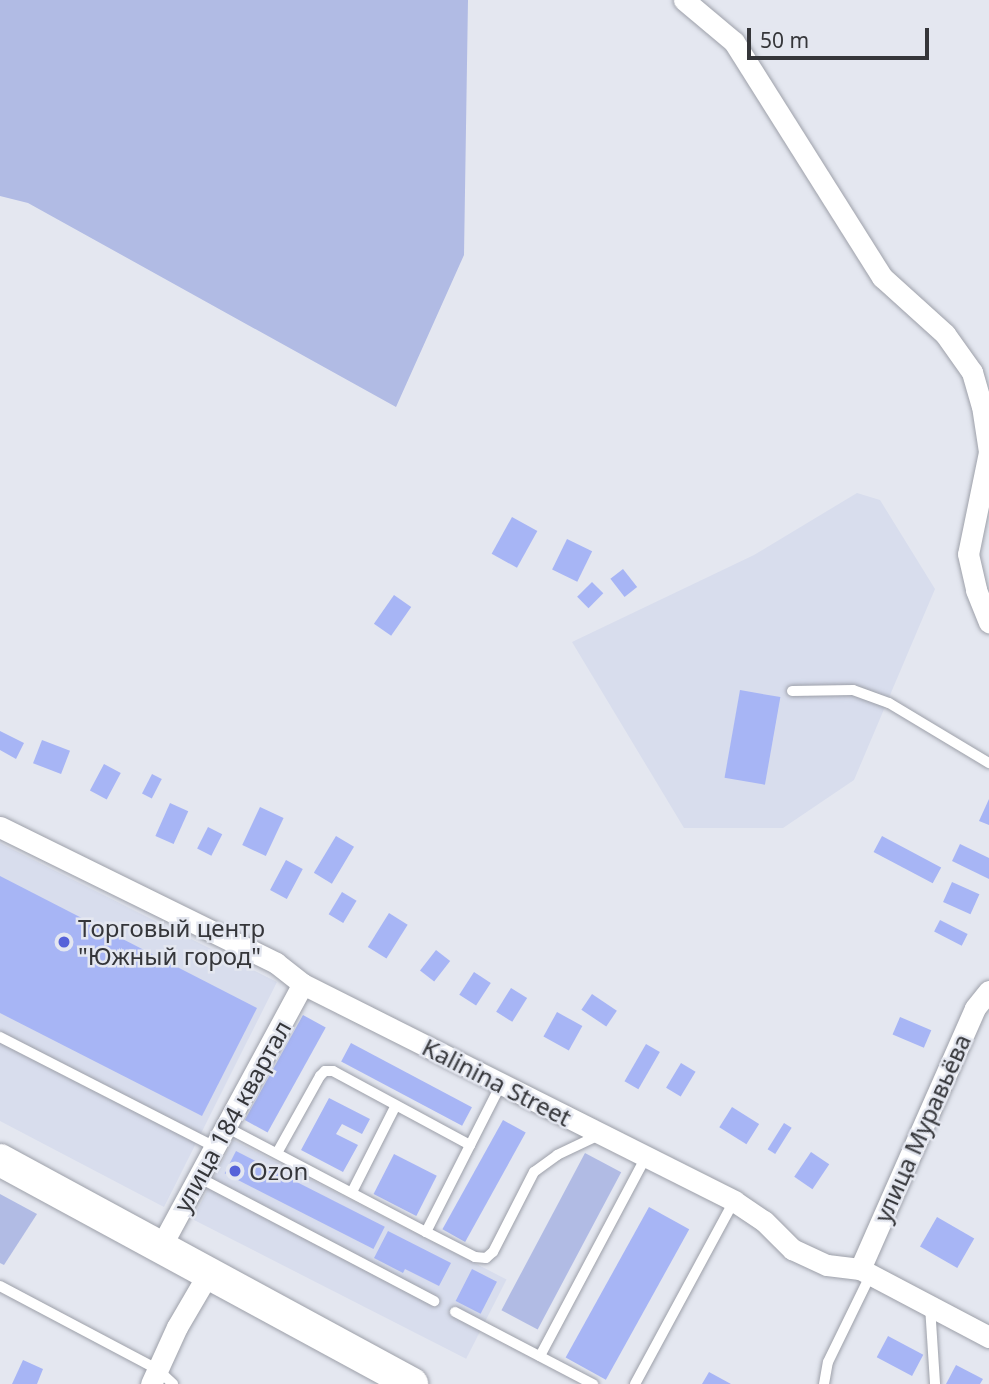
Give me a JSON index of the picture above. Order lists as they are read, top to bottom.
{
  "streets": {
    "street": ["Kalinina Street", "улица 184 квартал", "улица Муравьёва"]
  },
  "crossings": [
    ["Kalinina Street", "улица 184 квартал"],
    ["Kalinina Street", "улица Муравьёва"]
  ],
  "places": ["Торговый центр \"Южный город\"", "Ozon"],
  "scale_bar": "50 m"
}
